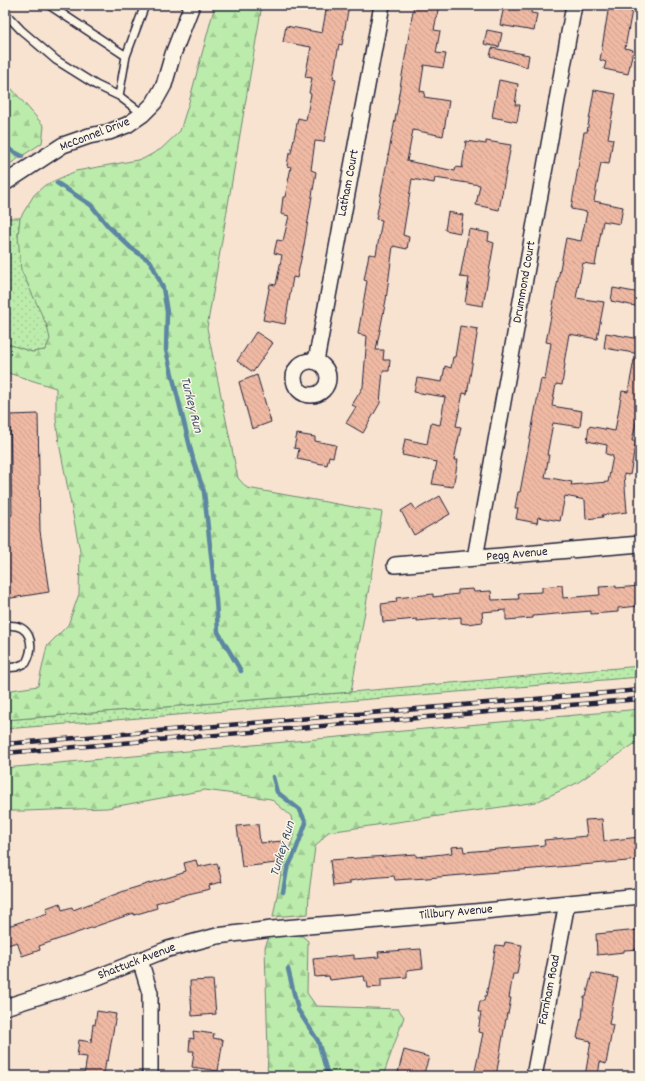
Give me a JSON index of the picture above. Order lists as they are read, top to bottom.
{
  "streets": {
    "street": [
      "McConnel Drive",
      "Latham Court",
      "Drummond Court",
      "Pegg Avenue",
      "Tillbury Avenue",
      "Shattuck Avenue",
      "Farnham Road"
    ]
  },
  "crossings": [
    ["Drummond Court", "Pegg Avenue"],
    ["Tillbury Avenue", "Shattuck Avenue"],
    ["Tillbury Avenue", "Farnham Road"]
  ],
  "water": ["Turkey Run"]
}
